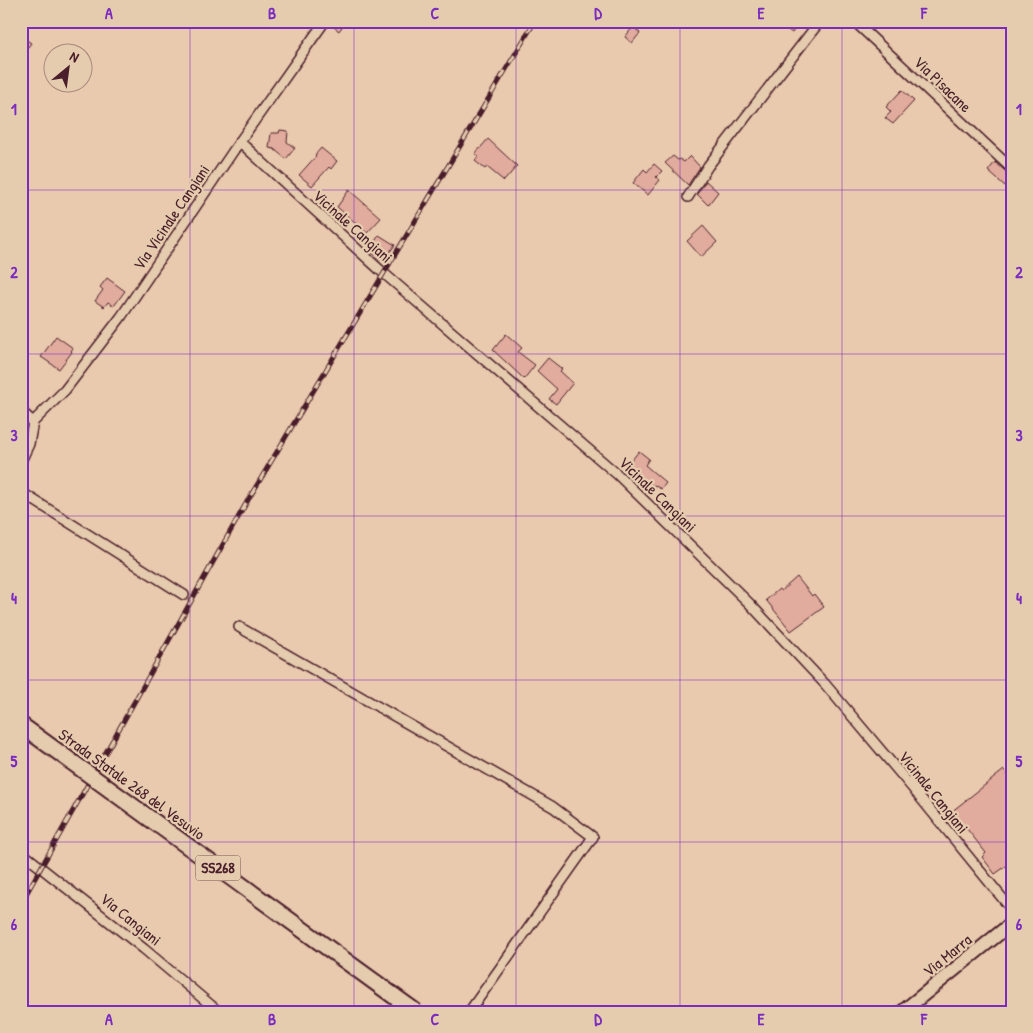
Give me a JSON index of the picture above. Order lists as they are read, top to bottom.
{
  "streets": {
    "highway": ["Strada Statale 268 del Vesuvio", "SS268"],
    "main road": ["Via Marra"],
    "street": [
      "Via Pisacane",
      "Via Vicinale Cangiani",
      "Vicinale Cangiani",
      "Via Cangiani"
    ]
  },
  "crossings": [
    ["Via Vicinale Cangiani", "Vicinale Cangiani"]
  ],
  "north": "top right",
  "grid": {
    "columns": [
      "A",
      "B",
      "C",
      "D",
      "E",
      "F"
    ],
    "rows": [
      "1",
      "2",
      "3",
      "4",
      "5",
      "6"
    ]
  }
}
